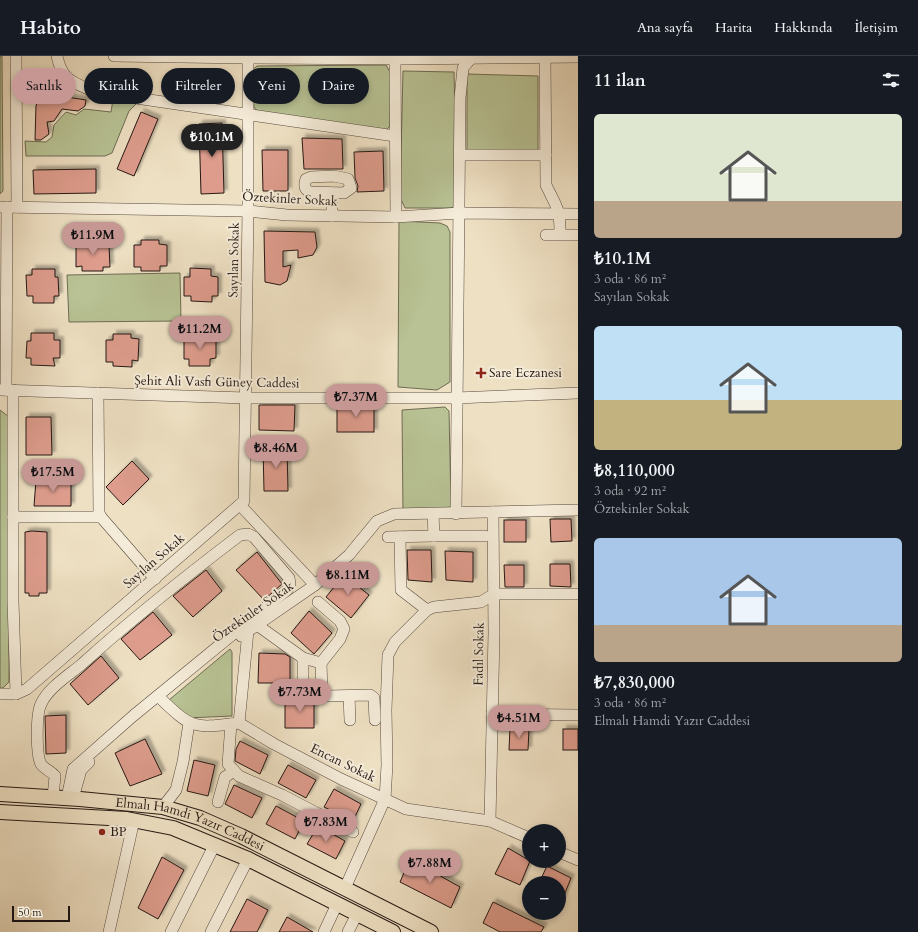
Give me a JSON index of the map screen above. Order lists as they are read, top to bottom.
{
  "streets": {
    "main road": ["Elmalı Hamdi Yazır Caddesi"],
    "street": [
      "Öztekinler Sokak",
      "Sayılan Sokak",
      "Şehit Ali Vasfi Güney Caddesi",
      "Fadıl Sokak",
      "Encan Sokak"
    ]
  },
  "crossings": [
    ["Öztekinler Sokak", "Sayılan Sokak"],
    ["Öztekinler Sokak", "Fadıl Sokak"],
    ["Öztekinler Sokak", "Elmalı Hamdi Yazır Caddesi"],
    ["Sayılan Sokak", "Şehit Ali Vasfi Güney Caddesi"],
    ["Fadıl Sokak", "Encan Sokak"]
  ],
  "places": {
    "health": ["Sare Eczanesi"],
    "other": ["BP"]
  },
  "scale_bar": "50 m",
  "page": {
    "header": "Habito",
    "nav": [
      "Ana sayfa",
      "Harita",
      "Hakkında",
      "İletişim"
    ],
    "heading": "11 ilan",
    "chip": [
      "Satılık",
      "Kiralık",
      "Filtreler",
      "Yeni",
      "Daire"
    ],
    "list": [
      {
        "name": "₺10.1M",
        "note": "3 oda · 86 m² · Sayılan Sokak"
      },
      {
        "name": "₺8,110,000",
        "note": "3 oda · 92 m² · Öztekinler Sokak"
      },
      {
        "name": "₺7,830,000",
        "note": "3 oda · 86 m² · Elmalı Hamdi Yazır Caddesi"
      }
    ],
    "price": [
      "₺10.1M",
      "₺11.9M",
      "₺11.2M",
      "₺7.37M",
      "₺8.46M",
      "₺17.5M",
      "₺8.11M",
      "₺7.73M",
      "₺4.51M",
      "₺7.83M",
      "₺7.88M"
    ],
    "map_buttons": ["+", "−"],
    "scale": "50 m"
  }
}
